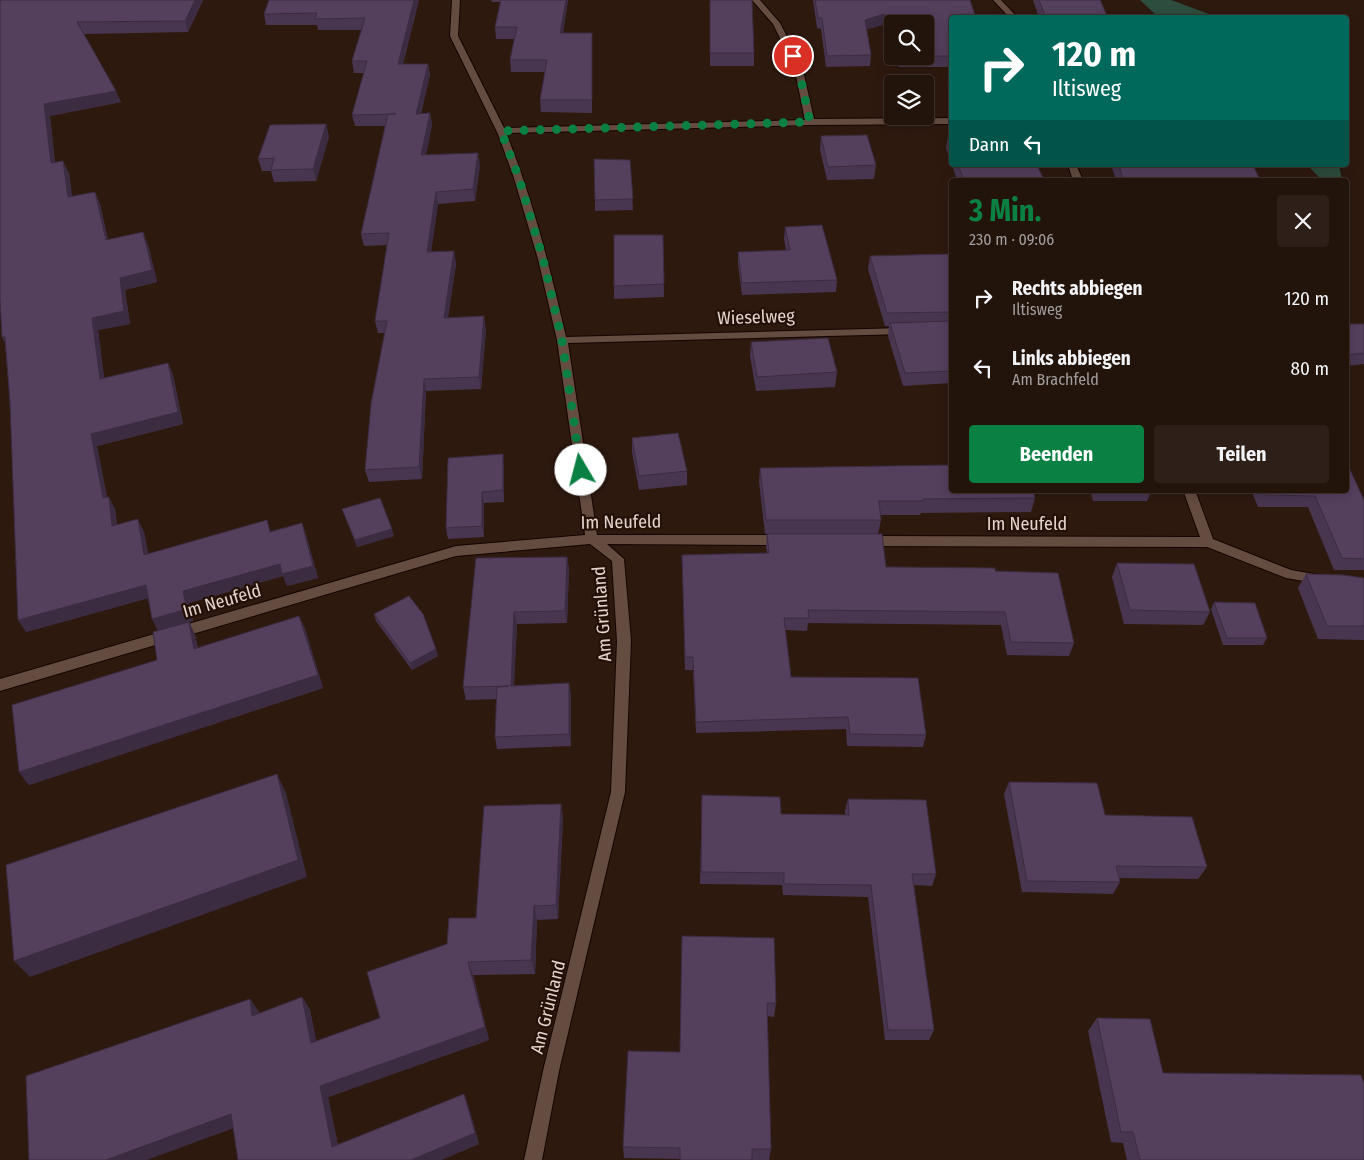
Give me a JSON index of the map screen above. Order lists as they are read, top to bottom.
{
  "streets": {
    "street": ["Wieselweg", "Im Neufeld", "Am Grünland"]
  },
  "crossings": [
    ["Im Neufeld", "Am Grünland"]
  ],
  "page": {
    "turn": ["120 m", "Iltisweg"],
    "then": "Dann",
    "heading": ["3 Min.", "230 m · 09:06"],
    "list": [
      {
        "name": "Rechts abbiegen",
        "note": "Iltisweg",
        "value": "120 m"
      },
      {
        "name": "Links abbiegen",
        "note": "Am Brachfeld",
        "value": "80 m"
      }
    ],
    "buttons": ["Beenden", "Teilen"]
  }
}
